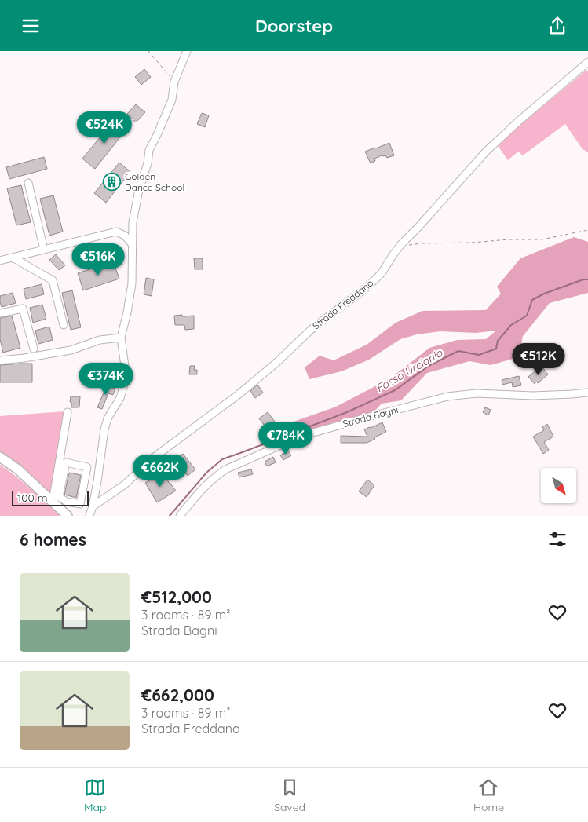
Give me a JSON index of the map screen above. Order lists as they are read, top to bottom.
{
  "streets": {
    "street": ["Strada Freddano", "Strada Bagni"]
  },
  "water": ["Fosso Urcionio"],
  "places": {
    "building": ["Golden Dance School"]
  },
  "scale_bar": "100 m",
  "north": "bottom right",
  "page": {
    "header": "Doorstep",
    "price": [
      "€524K",
      "€516K",
      "€512K",
      "€374K",
      "€784K",
      "€662K"
    ],
    "scale": "100 m",
    "heading": "6 homes",
    "list": [
      {
        "name": "€512,000",
        "note": "3 rooms · 89 m² · Strada Bagni"
      },
      {
        "name": "€662,000",
        "note": "3 rooms · 89 m² · Strada Freddano"
      }
    ],
    "tabs": ["Map", "Saved", "Home"]
  }
}
